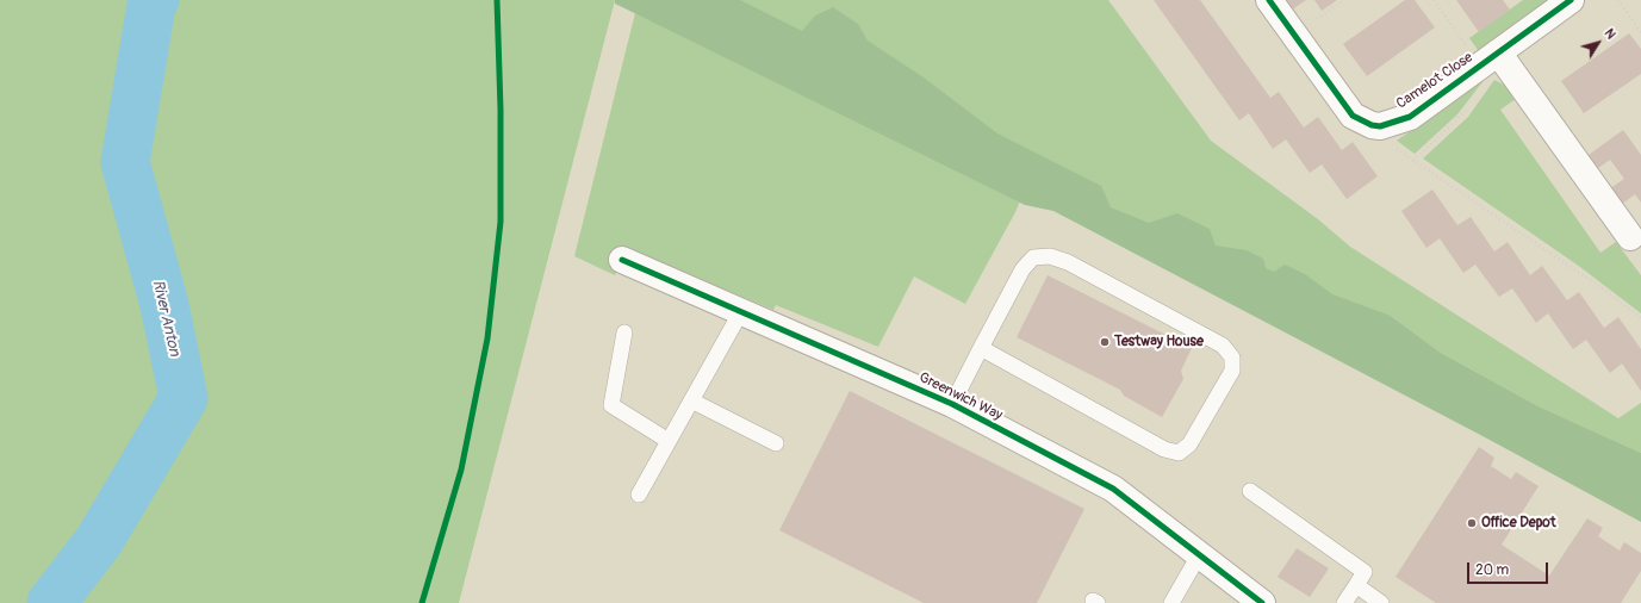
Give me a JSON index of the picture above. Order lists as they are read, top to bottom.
{
  "streets": {
    "street": ["Camelot Close", "Greenwich Way"]
  },
  "water": ["River Anton"],
  "places": ["Testway House", "Office Depot"],
  "scale_bar": "20 m",
  "north": "top right"
}
